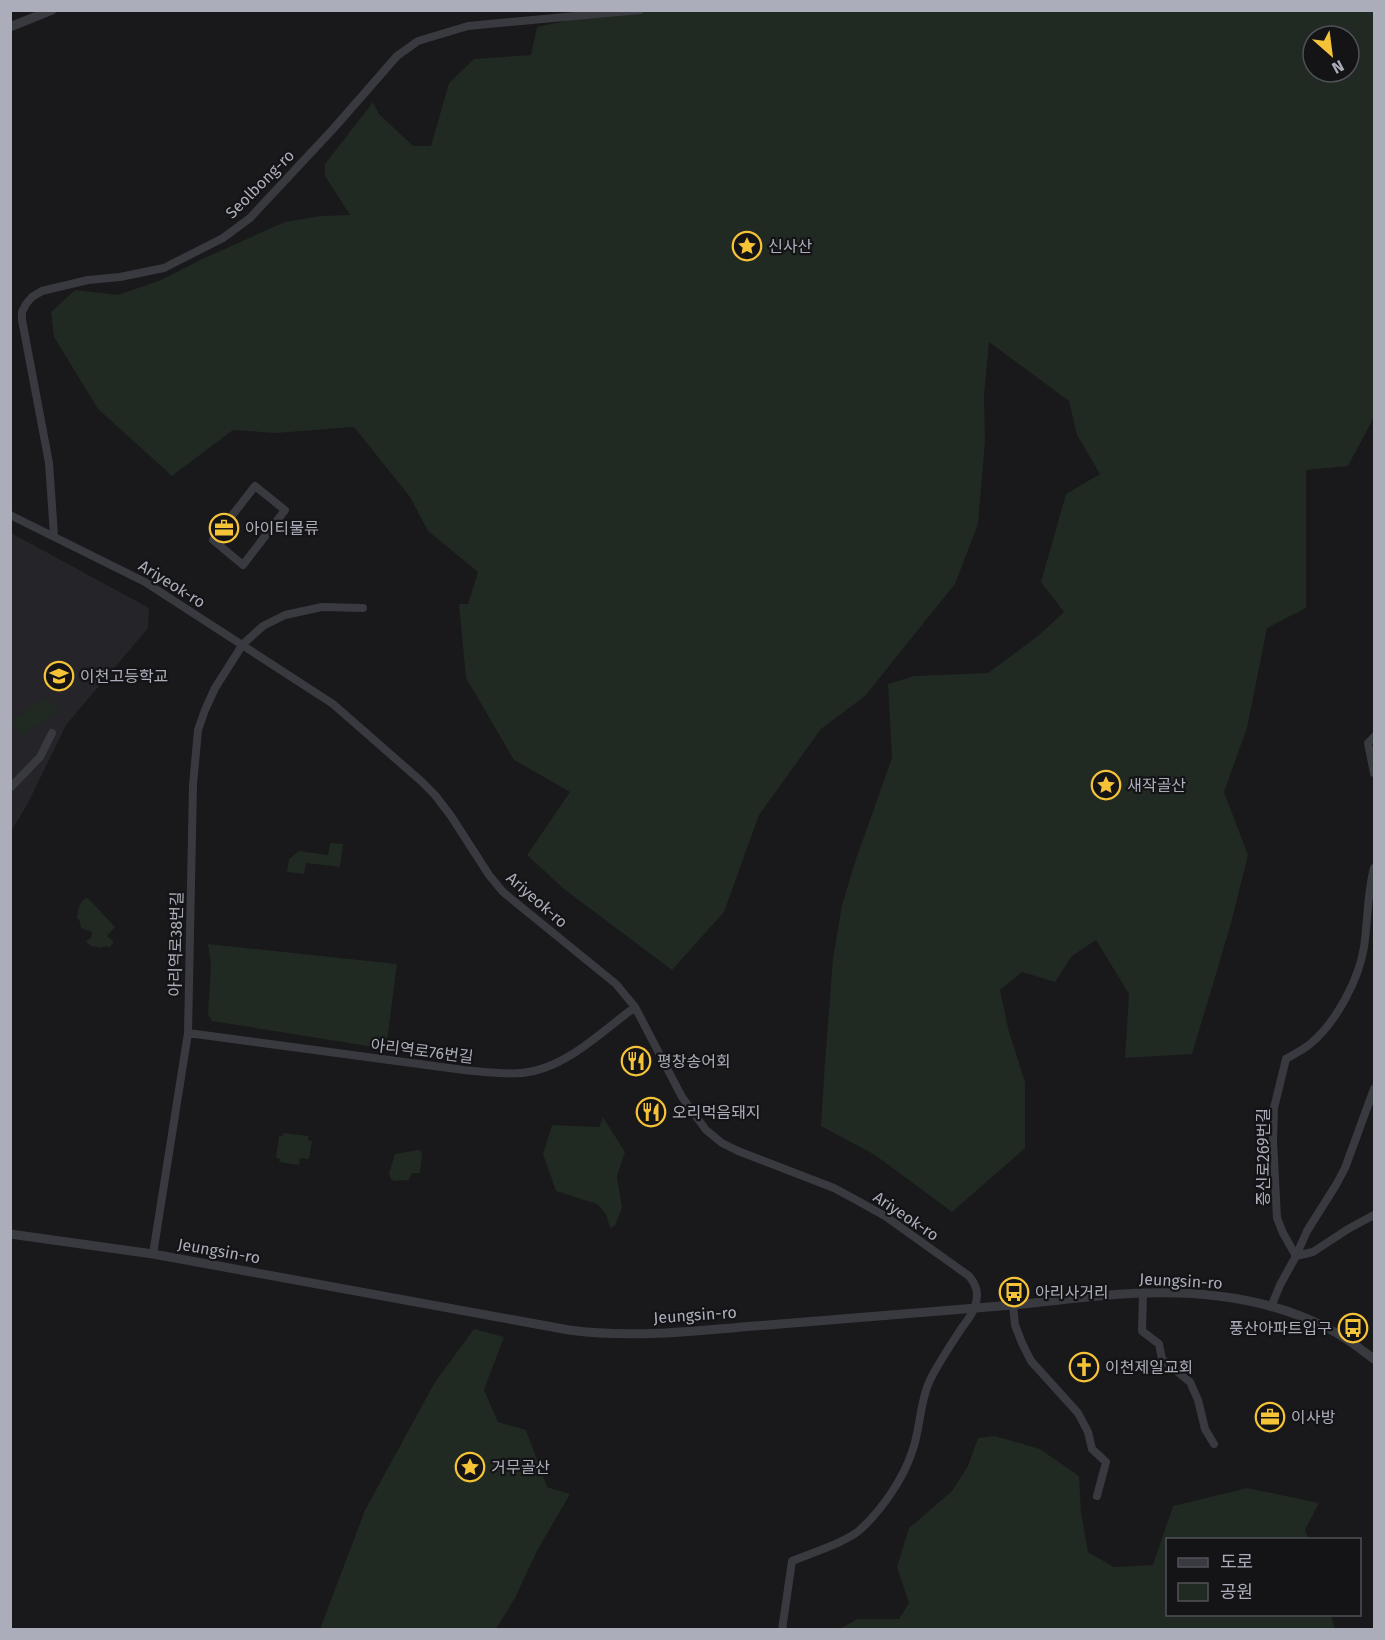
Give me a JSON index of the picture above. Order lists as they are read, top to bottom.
{
  "streets": {
    "street": [
      "Seolbong-ro",
      "Ariyeok-ro",
      "아리역로38번길",
      "아리역로76번길",
      "증신로269번길",
      "Jeungsin-ro"
    ]
  },
  "crossings": [
    ["Seolbong-ro", "Ariyeok-ro"],
    ["Ariyeok-ro", "아리역로38번길"],
    ["Ariyeok-ro", "아리역로76번길"],
    ["Ariyeok-ro", "Jeungsin-ro"],
    ["아리역로38번길", "아리역로76번길"],
    ["아리역로38번길", "Jeungsin-ro"]
  ],
  "places": {
    "place": ["신사산", "새작골산", "거무골산"],
    "office": ["아이티물류", "이사방"],
    "school or university": ["이천고등학교"],
    "restaurant": ["평창송어회", "오리먹음돼지"],
    "bus stop": ["아리사거리", "풍산아파트입구"],
    "church": ["이천제일교회"]
  },
  "legend": ["도로", "공원"],
  "north": "bottom right"
}
